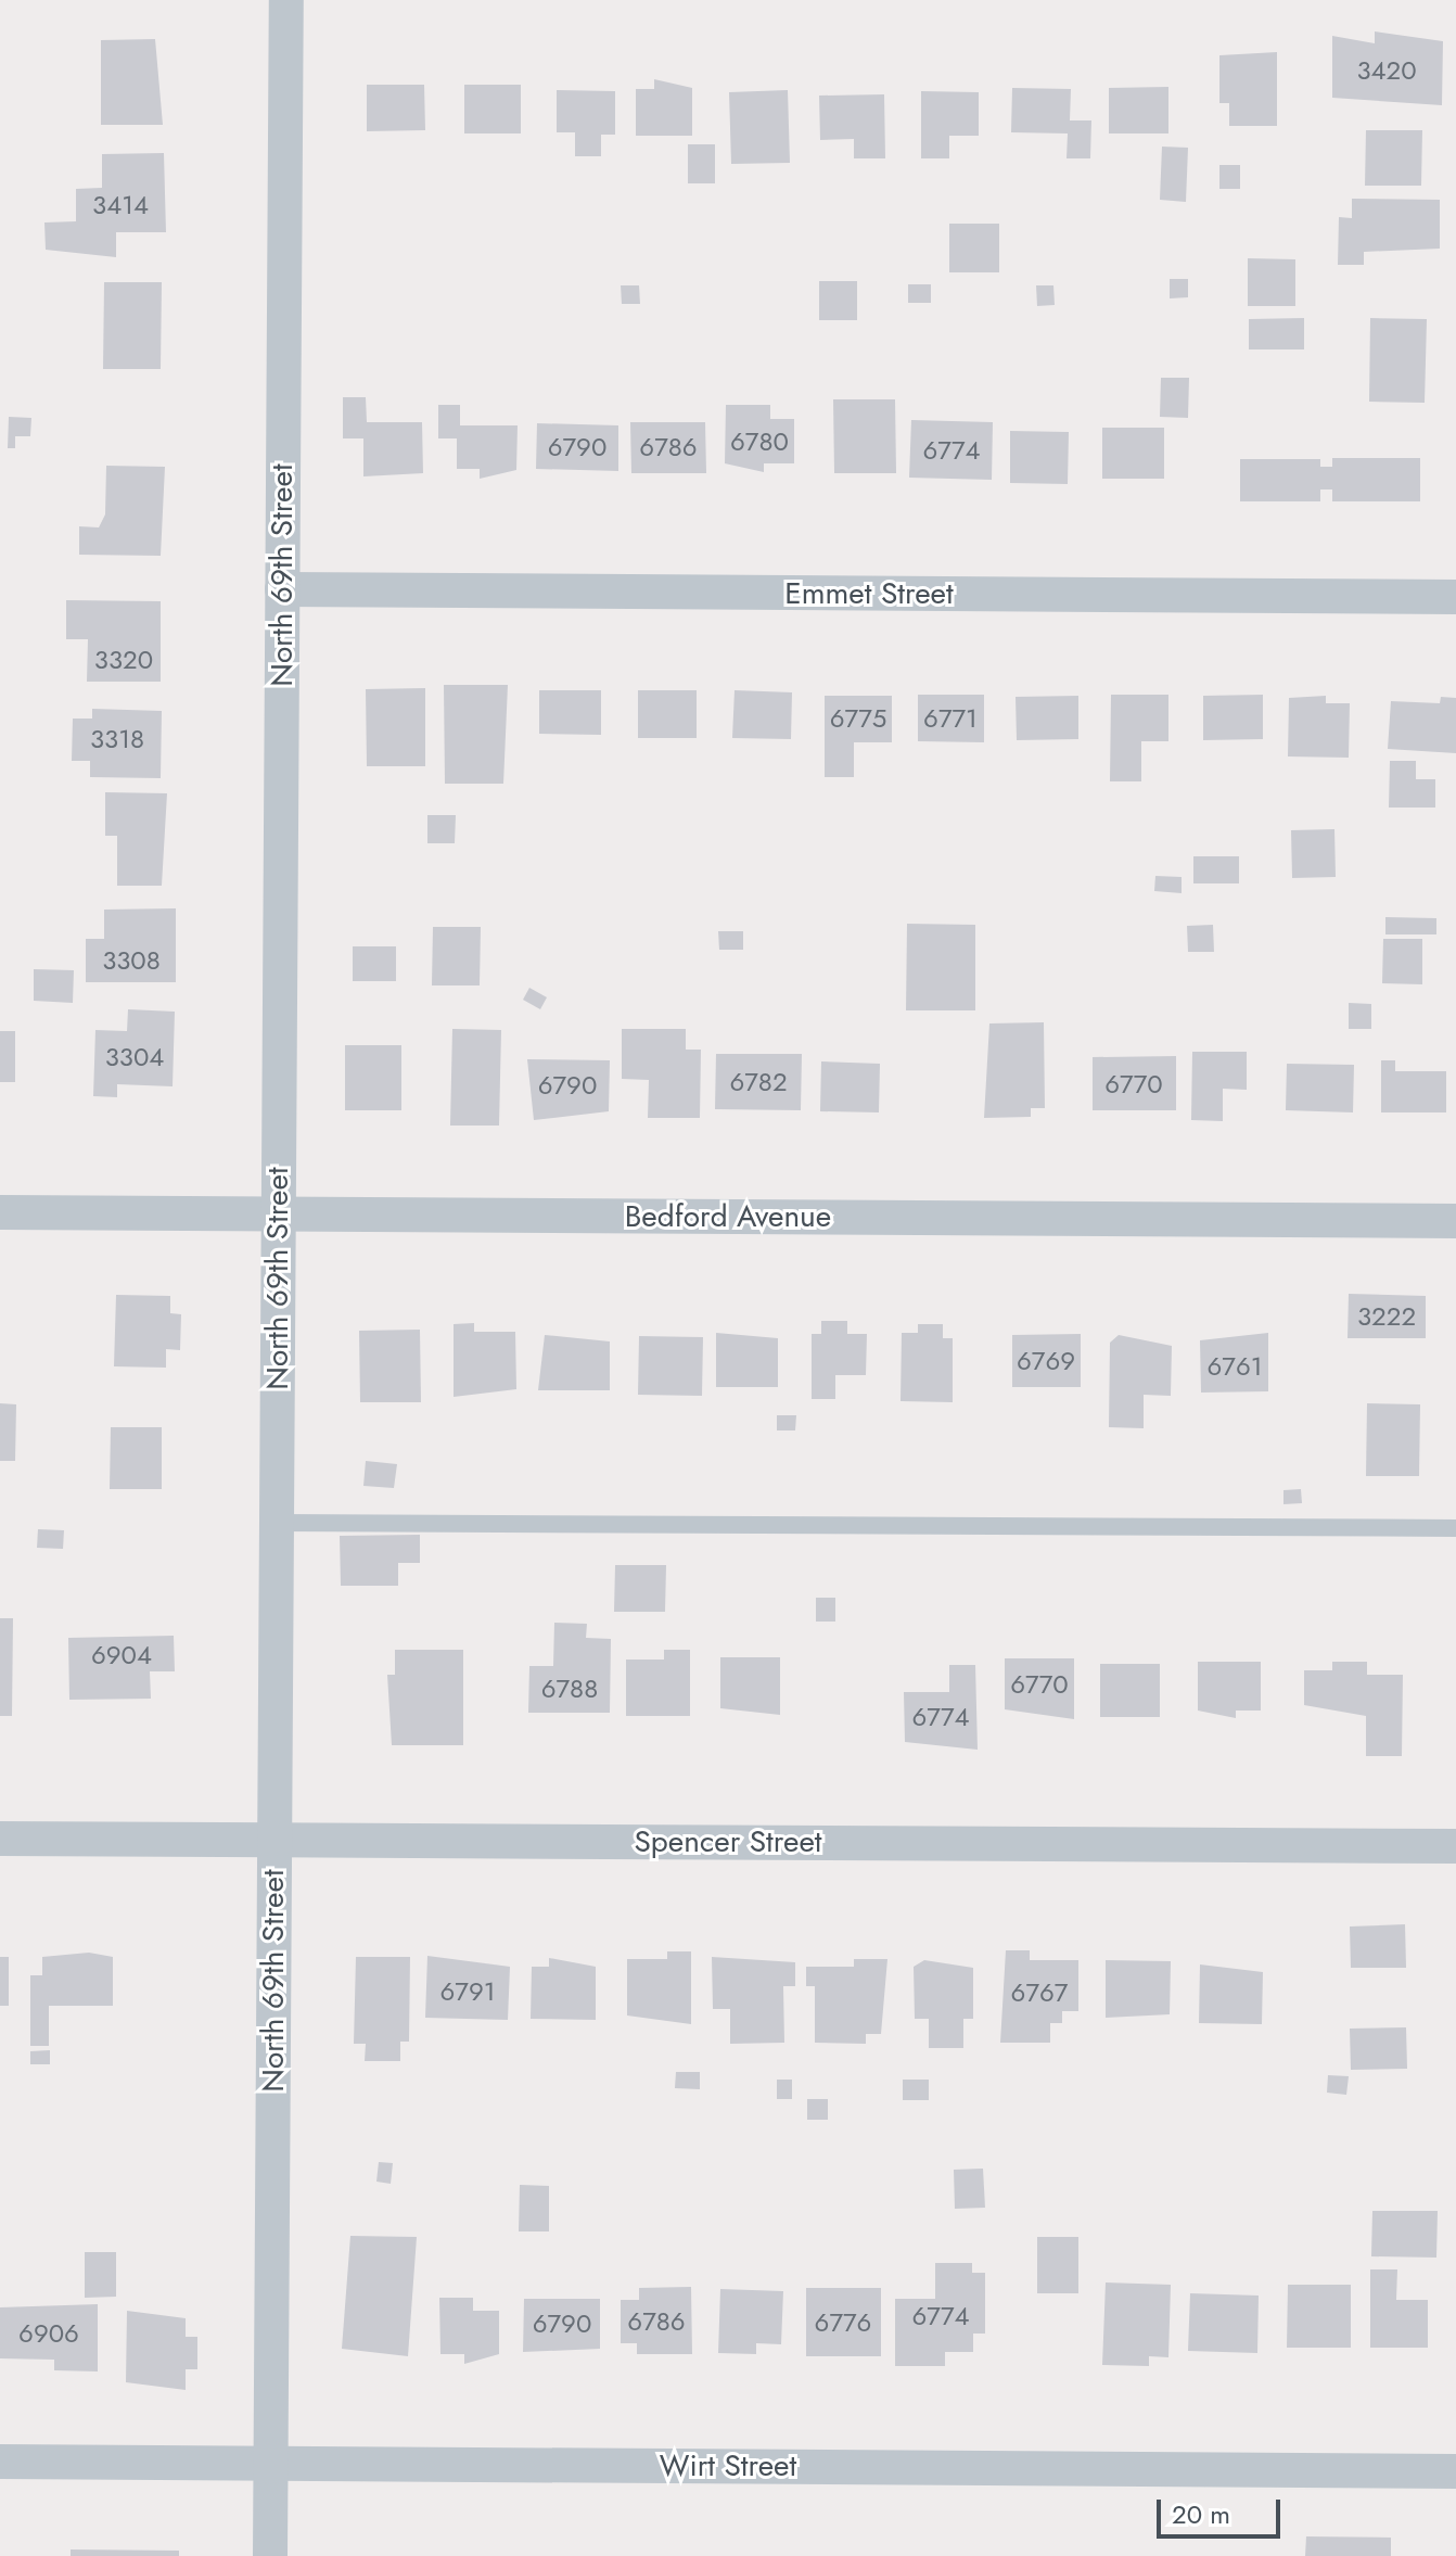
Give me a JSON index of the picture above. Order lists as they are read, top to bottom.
{
  "streets": {
    "street": [
      "North 69th Street",
      "Emmet Street",
      "Bedford Avenue",
      "Spencer Street",
      "Wirt Street"
    ]
  },
  "crossings": [
    ["North 69th Street", "Emmet Street"],
    ["North 69th Street", "Bedford Avenue"],
    ["North 69th Street", "Spencer Street"],
    ["North 69th Street", "Wirt Street"]
  ],
  "house_numbers": [
    "3420",
    "3414",
    "6780",
    "6790",
    "6786",
    "6774",
    "3320",
    "6775",
    "6771",
    "3318",
    "3308",
    "3304",
    "6782",
    "6770",
    "6790",
    "3222",
    "6769",
    "6761",
    "6904",
    "6770",
    "6788",
    "6774",
    "6791",
    "6767",
    "6774",
    "6786",
    "6776",
    "6790",
    "6906"
  ],
  "scale_bar": "20 m"
}
